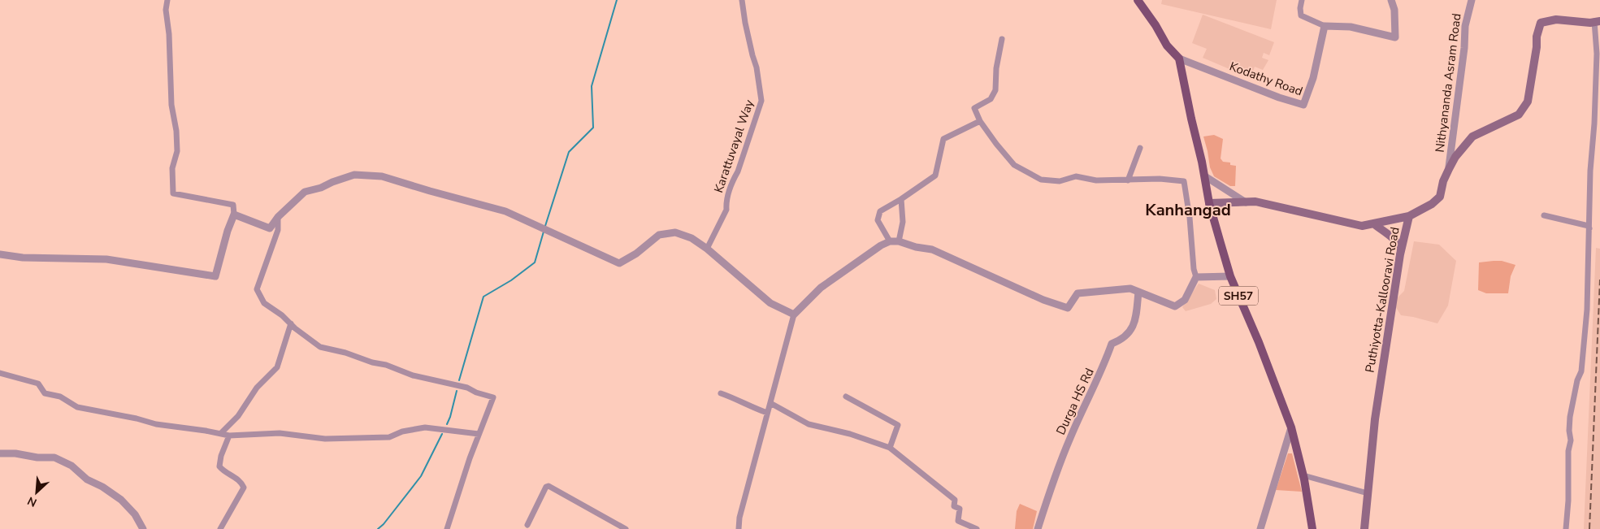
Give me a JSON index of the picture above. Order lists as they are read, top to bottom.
{
  "streets": {
    "main road": ["SH57", "Puthiyotta-Kallooravi Road"],
    "street": [
      "Kodathy Road",
      "Nithyananda Asram Road",
      "Karattuvayal Way",
      "Durga HS Rd"
    ]
  },
  "crossings": [
    ["Kodathy Road", "SH57"],
    ["Nithyananda Asram Road", "Puthiyotta-Kallooravi Road"]
  ],
  "districts": ["Kanhangad"],
  "north": "bottom left"
}
